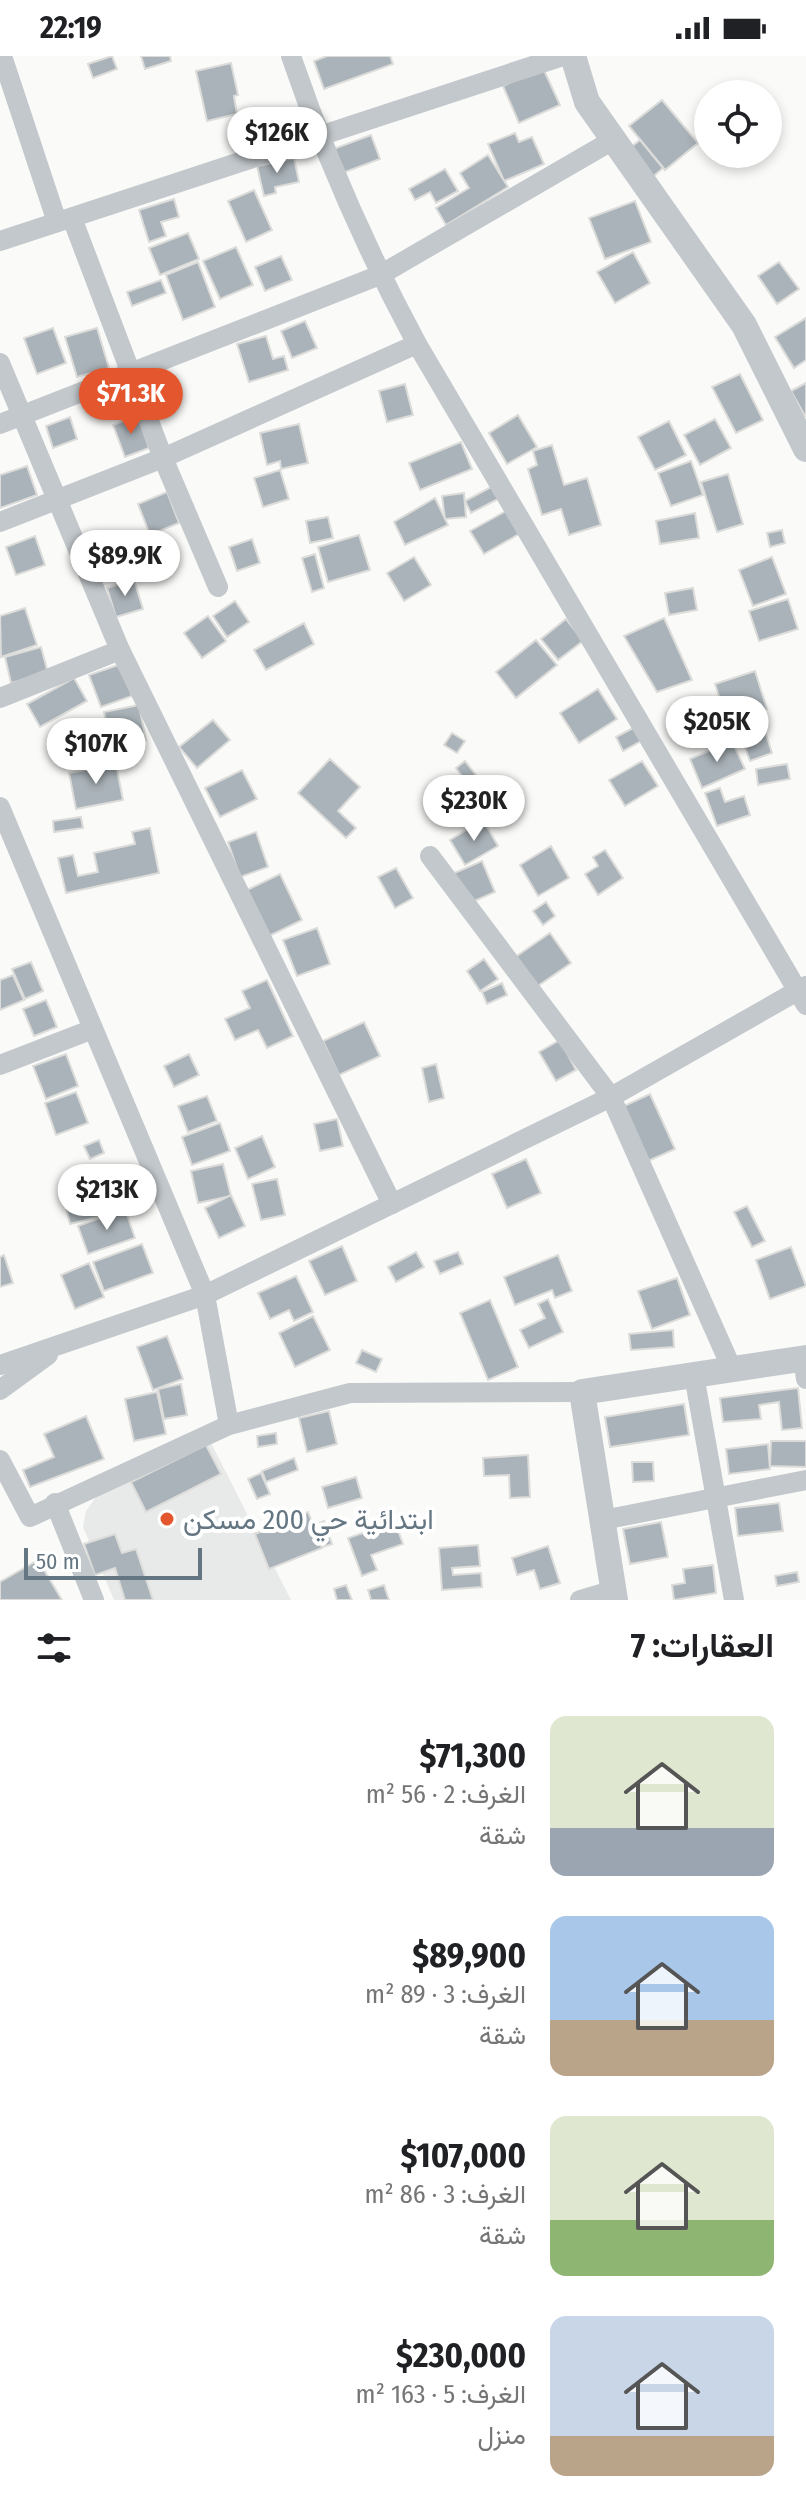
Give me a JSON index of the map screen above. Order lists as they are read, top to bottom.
{
  "places": ["ابتدائية حي 200 مسكن"],
  "scale_bar": "50 m",
  "page": {
    "status": "22:19",
    "price": [
      "$126K",
      "$71.3K",
      "$89.9K",
      "$205K",
      "$107K",
      "$230K",
      "$213K"
    ],
    "scale": "50 m",
    "heading": "العقارات: 7",
    "list": [
      {
        "name": "$71,300",
        "note": "الغرف: 2 · 56 m² · شقة"
      },
      {
        "name": "$89,900",
        "note": "الغرف: 3 · 89 m² · شقة"
      },
      {
        "name": "$107,000",
        "note": "الغرف: 3 · 86 m² · شقة"
      },
      {
        "name": "$230,000",
        "note": "الغرف: 5 · 163 m² · منزل"
      }
    ]
  }
}
